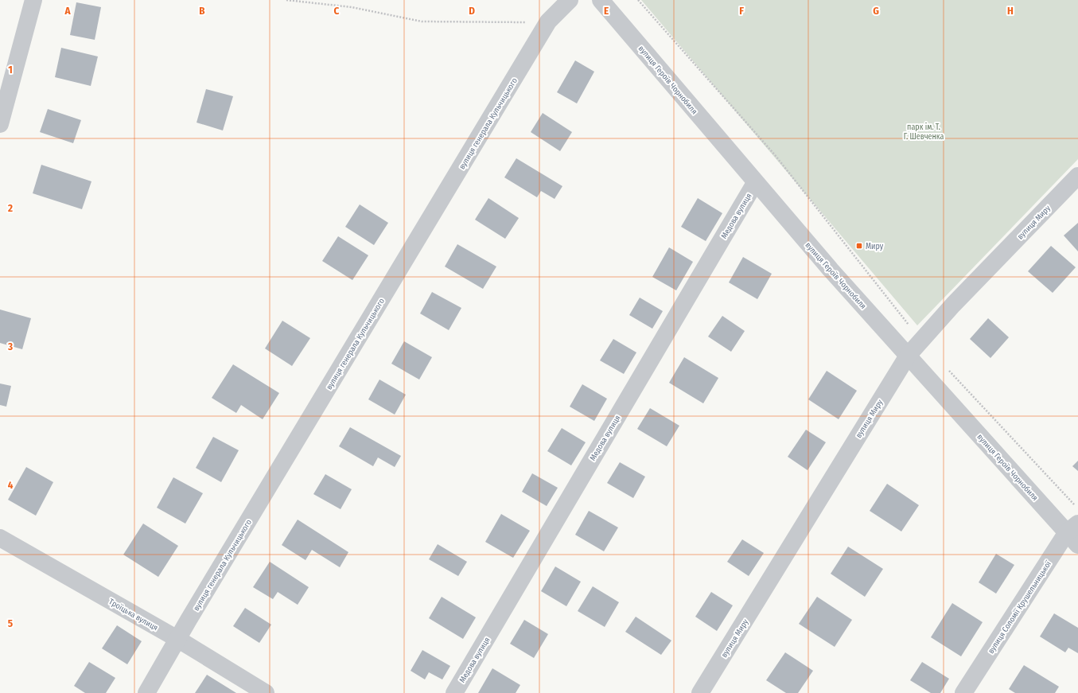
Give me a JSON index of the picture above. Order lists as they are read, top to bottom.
{
  "streets": {
    "street": [
      "вулиця Героїв Чорнобиля",
      "вулиця генерала Кульчицького",
      "Медова вулиця",
      "вулиця Миру",
      "вулиця Соломії Крушельницької",
      "Троїцька вулиця"
    ]
  },
  "crossings": [
    ["вулиця Героїв Чорнобиля", "Медова вулиця"],
    ["вулиця Героїв Чорнобиля", "вулиця Миру"],
    ["вулиця Героїв Чорнобиля", "вулиця Соломії Крушельницької"],
    ["вулиця генерала Кульчицького", "Троїцька вулиця"]
  ],
  "parks": ["парк ім. Т. Г. Шевченка"],
  "places": {
    "transit": ["Миру"]
  },
  "grid": {
    "columns": [
      "A",
      "B",
      "C",
      "D",
      "E",
      "F",
      "G",
      "H"
    ],
    "rows": [
      "1",
      "2",
      "3",
      "4",
      "5"
    ]
  }
}
